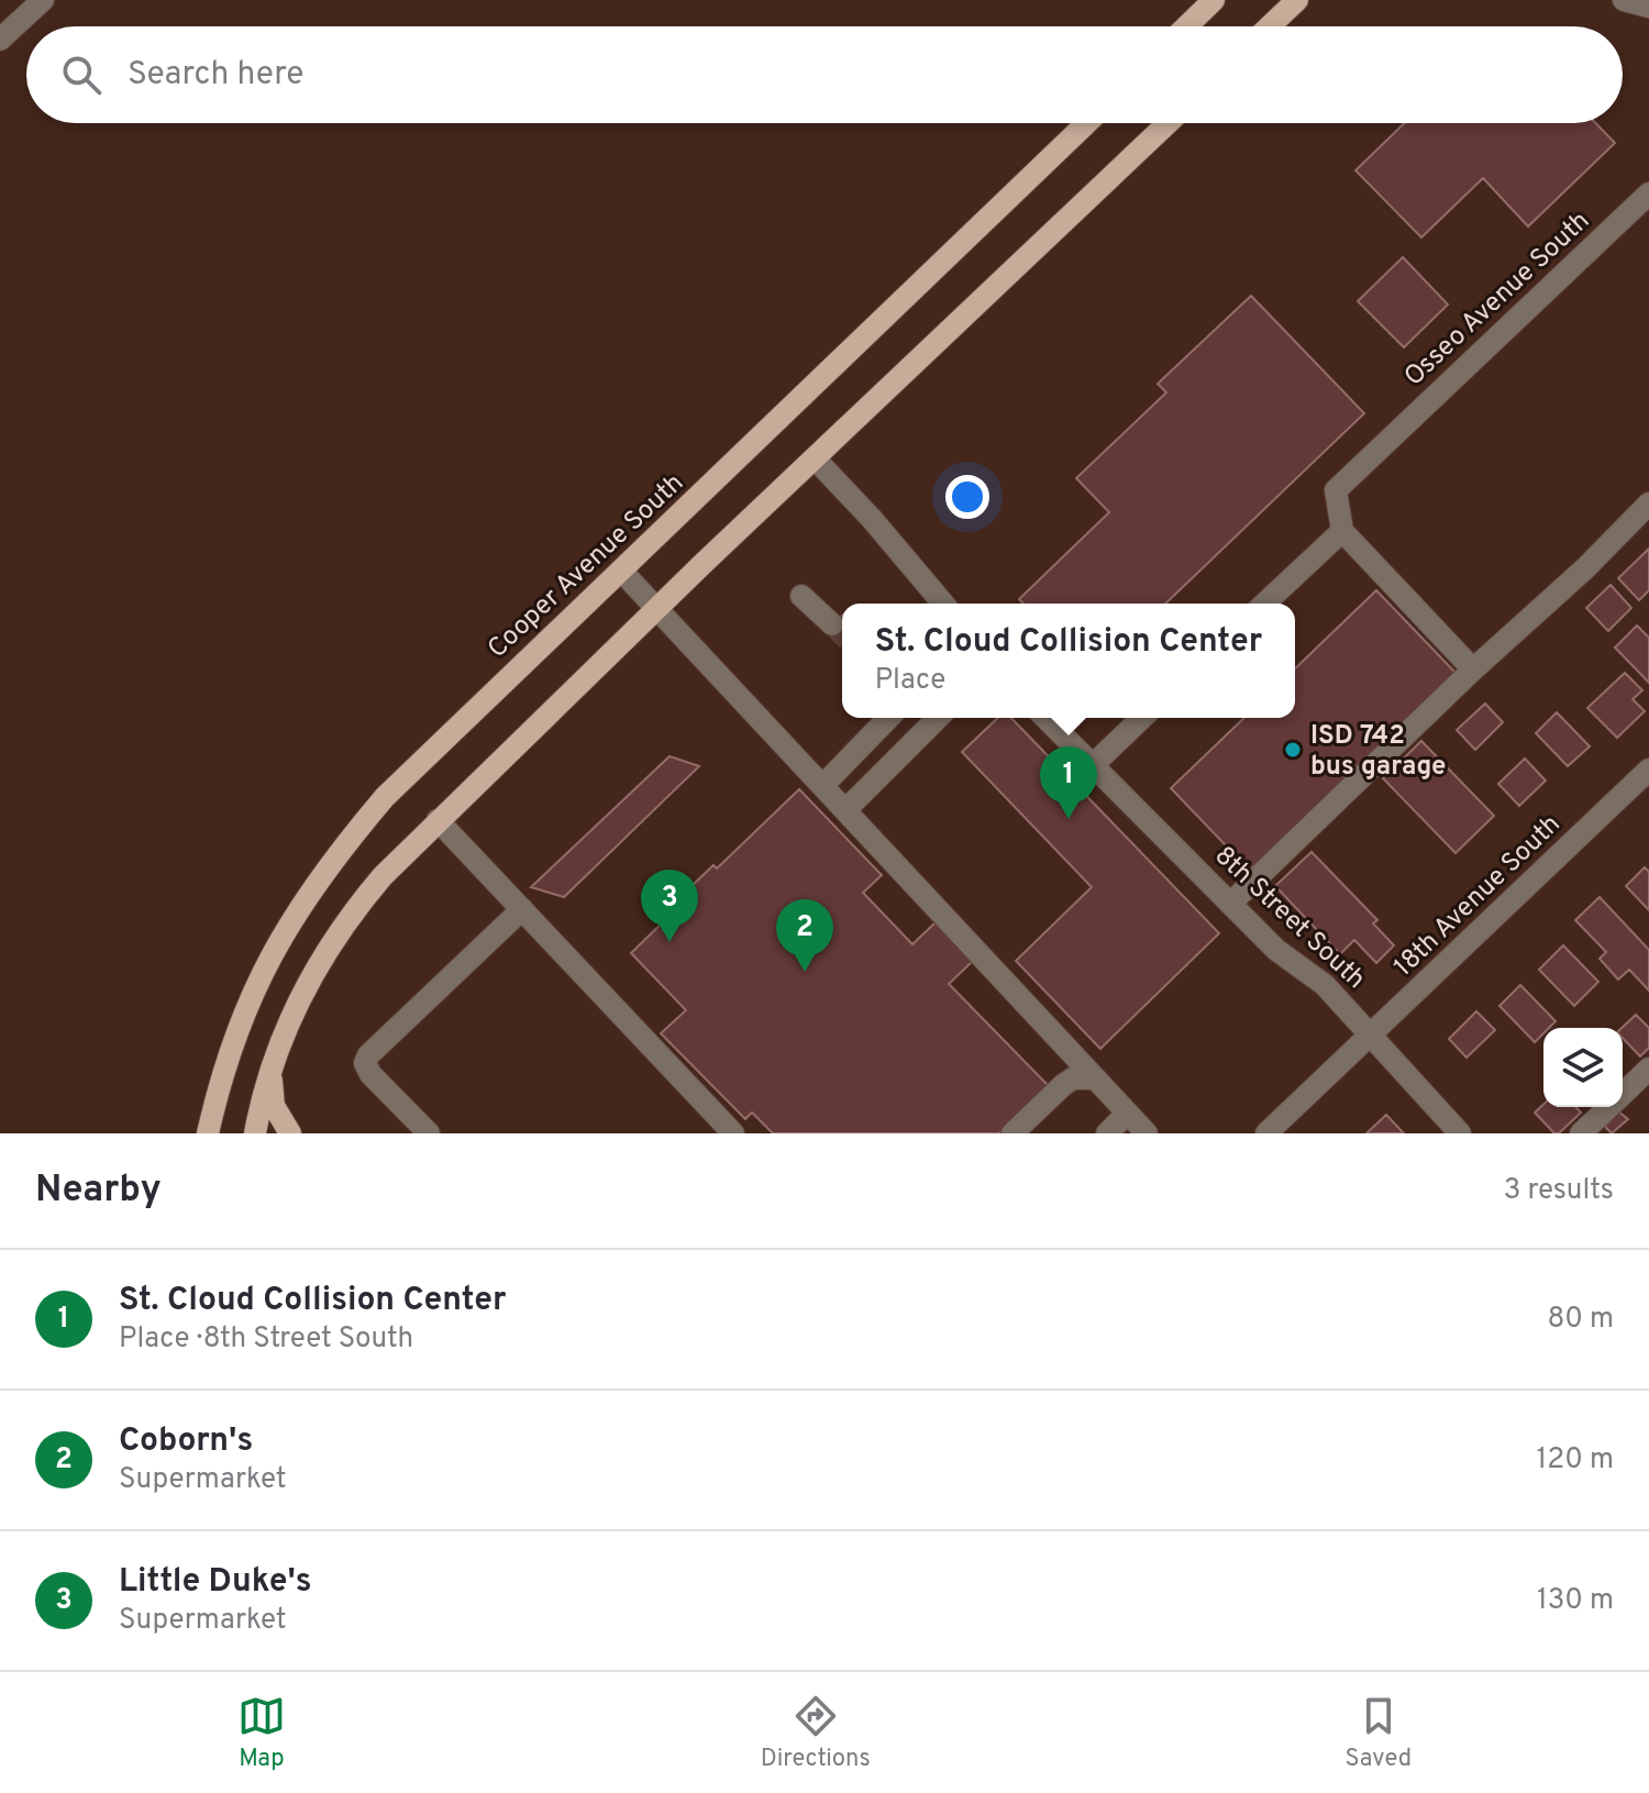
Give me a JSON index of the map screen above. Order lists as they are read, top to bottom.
{
  "streets": {
    "main road": ["Cooper Avenue South"],
    "street": ["Osseo Avenue South", "18th Avenue South", "8th Street South"]
  },
  "crossings": [
    ["18th Avenue South", "8th Street South"]
  ],
  "places": ["ISD 742 bus garage"],
  "page": {
    "search": "Search here",
    "popup": ["St. Cloud Collision Center", "Place"],
    "pins": ["1", "3", "2"],
    "heading": ["Nearby", "3 results"],
    "list": [
      {
        "mark": "1",
        "name": "St. Cloud Collision Center",
        "note": "Place · 8th Street South",
        "value": "80 m"
      },
      {
        "mark": "2",
        "name": "Coborn's",
        "note": "Supermarket",
        "value": "120 m"
      },
      {
        "mark": "3",
        "name": "Little Duke's",
        "note": "Supermarket",
        "value": "130 m"
      }
    ],
    "nav": ["Map", "Directions", "Saved"]
  }
}
